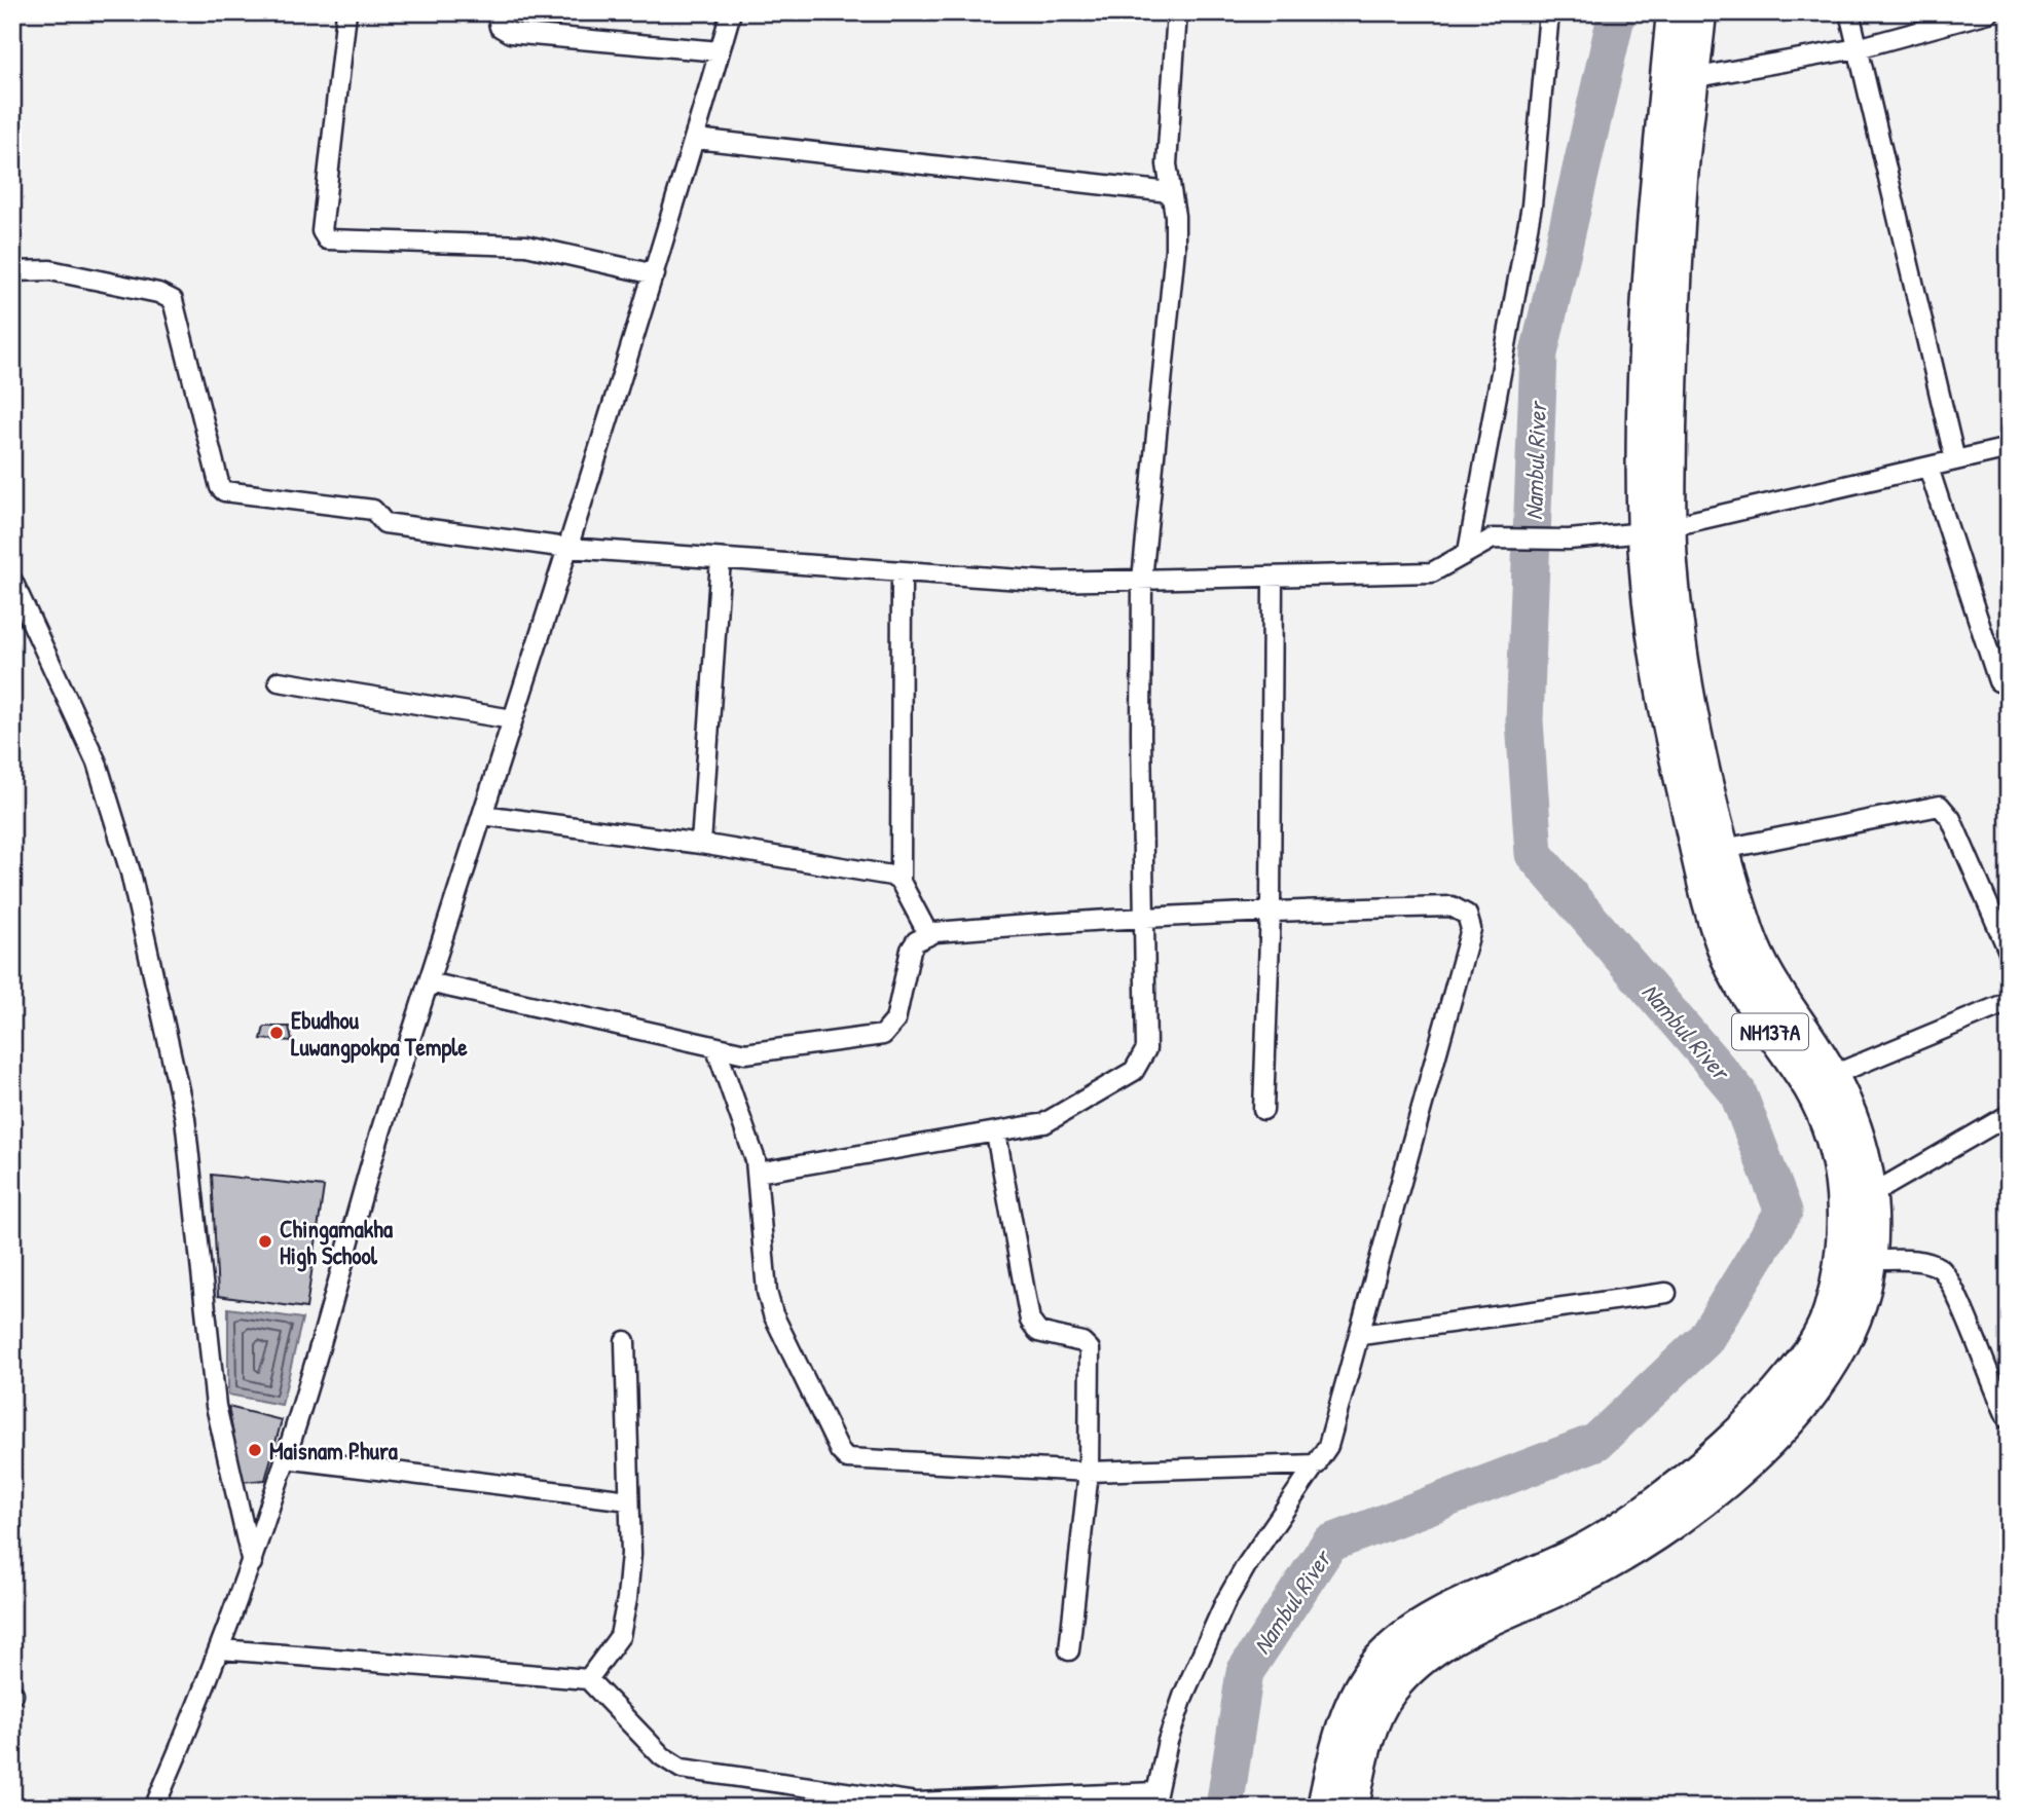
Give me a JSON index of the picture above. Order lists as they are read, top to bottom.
{
  "streets": {
    "highway": ["NH137A"]
  },
  "water": ["Nambul River"],
  "places": ["Ebudhou Luwangpokpa Temple", "Chingamakha High School", "Maisnam Phura"]
}
